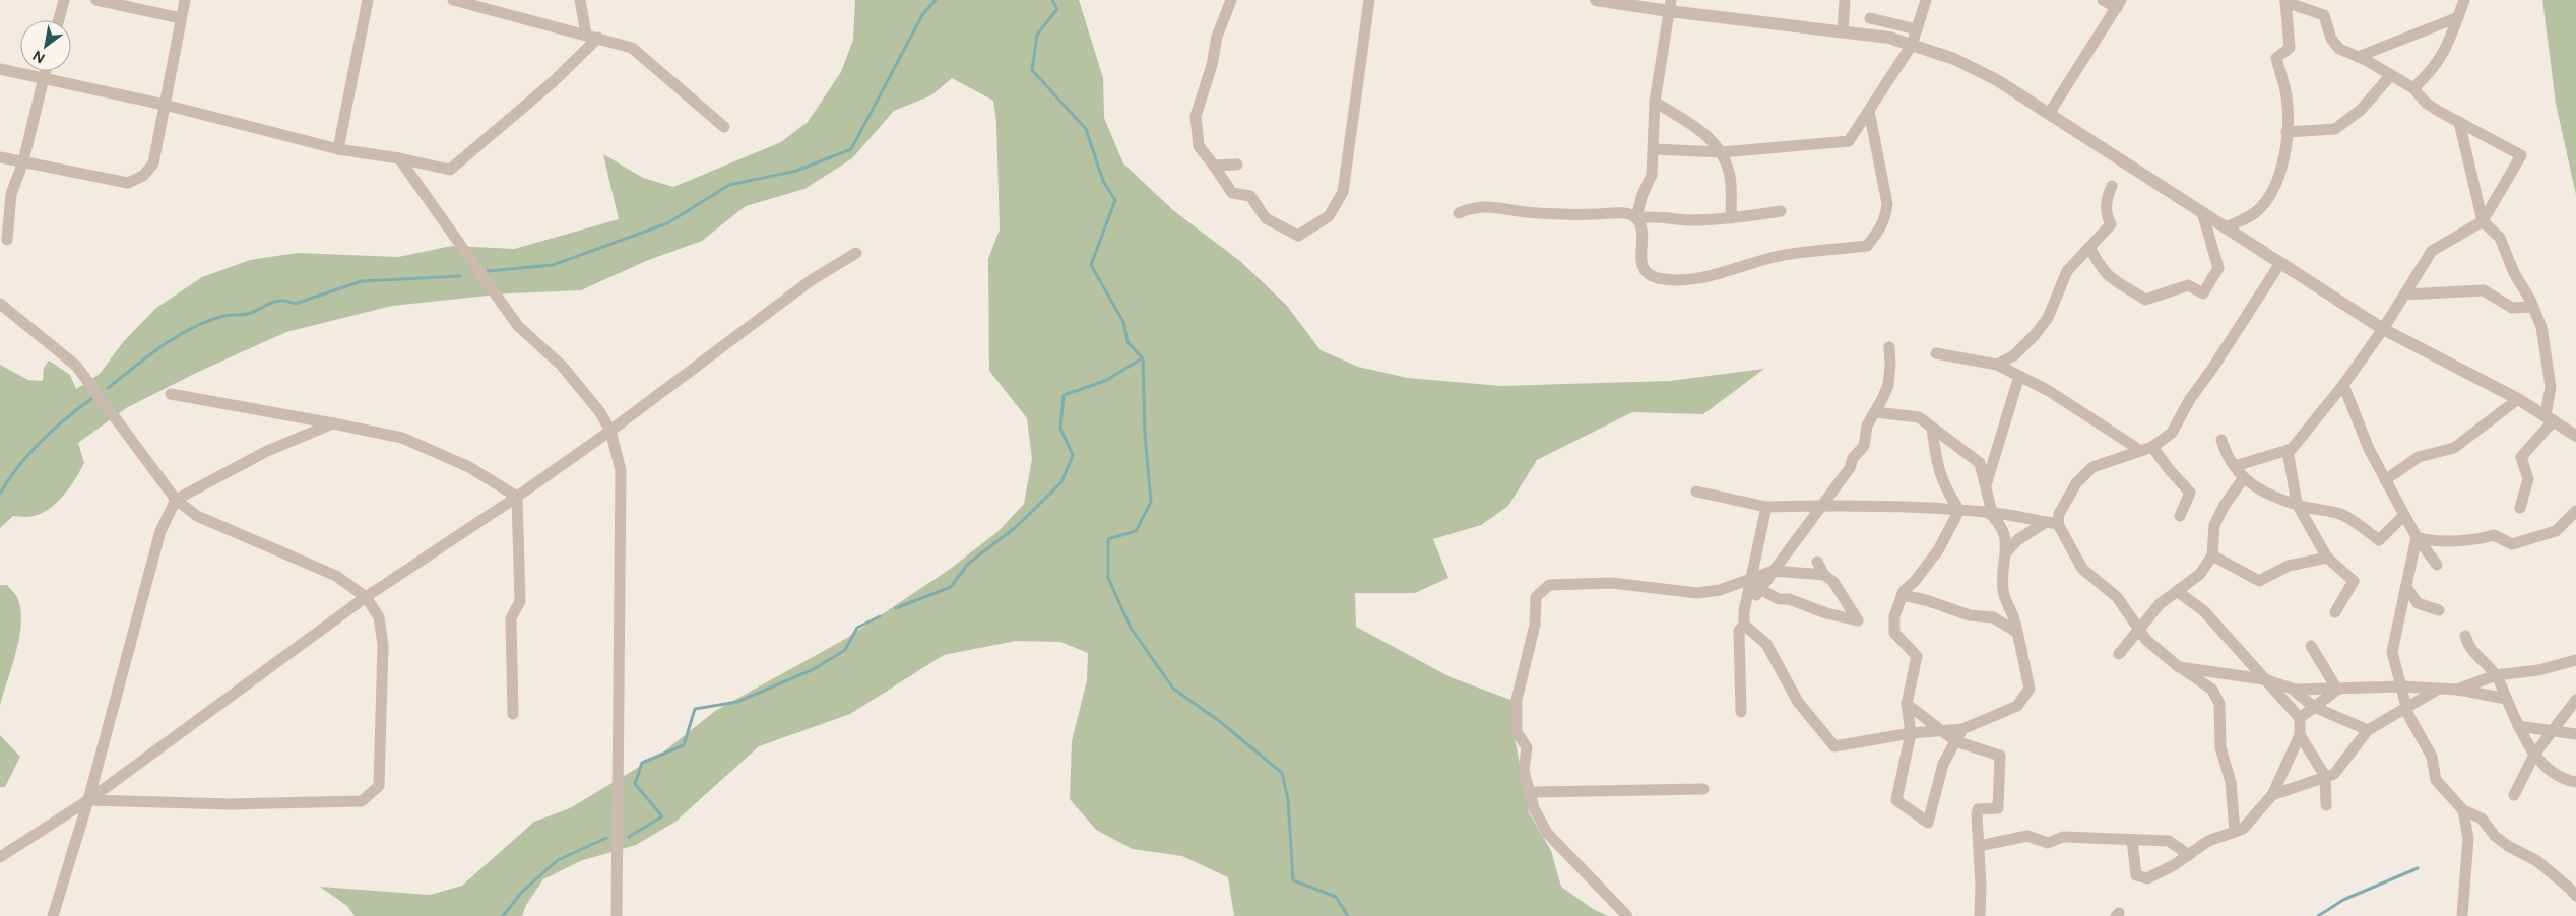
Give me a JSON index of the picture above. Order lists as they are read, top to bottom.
{
  "north": "bottom left"
}
